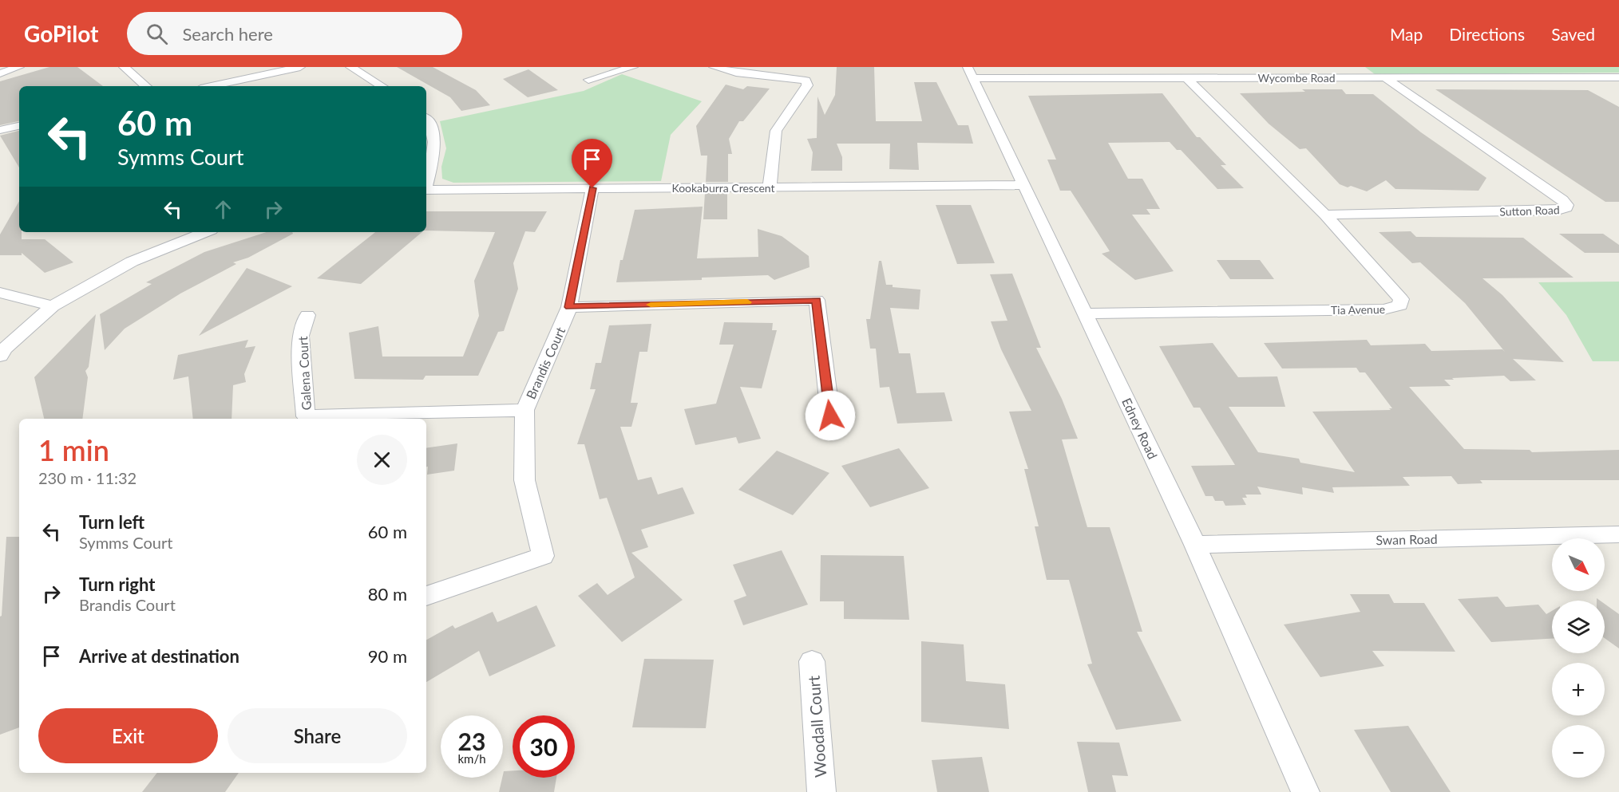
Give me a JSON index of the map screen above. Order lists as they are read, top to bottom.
{
  "streets": {
    "street": [
      "Wycombe Road",
      "Kookaburra Crescent",
      "Sutton Road",
      "Tia Avenue",
      "Brandis Court",
      "Galena Court",
      "Edney Road",
      "Swan Road",
      "Woodall Court"
    ]
  },
  "crossings": [
    ["Wycombe Road", "Sutton Road"],
    ["Wycombe Road", "Tia Avenue"],
    ["Wycombe Road", "Edney Road"],
    ["Kookaburra Crescent", "Brandis Court"],
    ["Kookaburra Crescent", "Edney Road"],
    ["Sutton Road", "Tia Avenue"],
    ["Tia Avenue", "Edney Road"],
    ["Brandis Court", "Galena Court"],
    ["Edney Road", "Swan Road"]
  ],
  "north": "bottom right",
  "page": {
    "header": "GoPilot",
    "search": "Search here",
    "nav": ["Map", "Directions", "Saved"],
    "turn": ["60 m", "Symms Court"],
    "heading": ["1 min", "230 m · 11:32"],
    "list": [
      {
        "name": "Turn left",
        "note": "Symms Court",
        "value": "60 m"
      },
      {
        "name": "Turn right",
        "note": "Brandis Court",
        "value": "80 m"
      },
      {
        "name": "Arrive at destination",
        "value": "90 m"
      }
    ],
    "map_buttons": ["+", "−"],
    "buttons": ["Exit", "Share"],
    "speed": "23 km/h",
    "limit": "30"
  }
}
